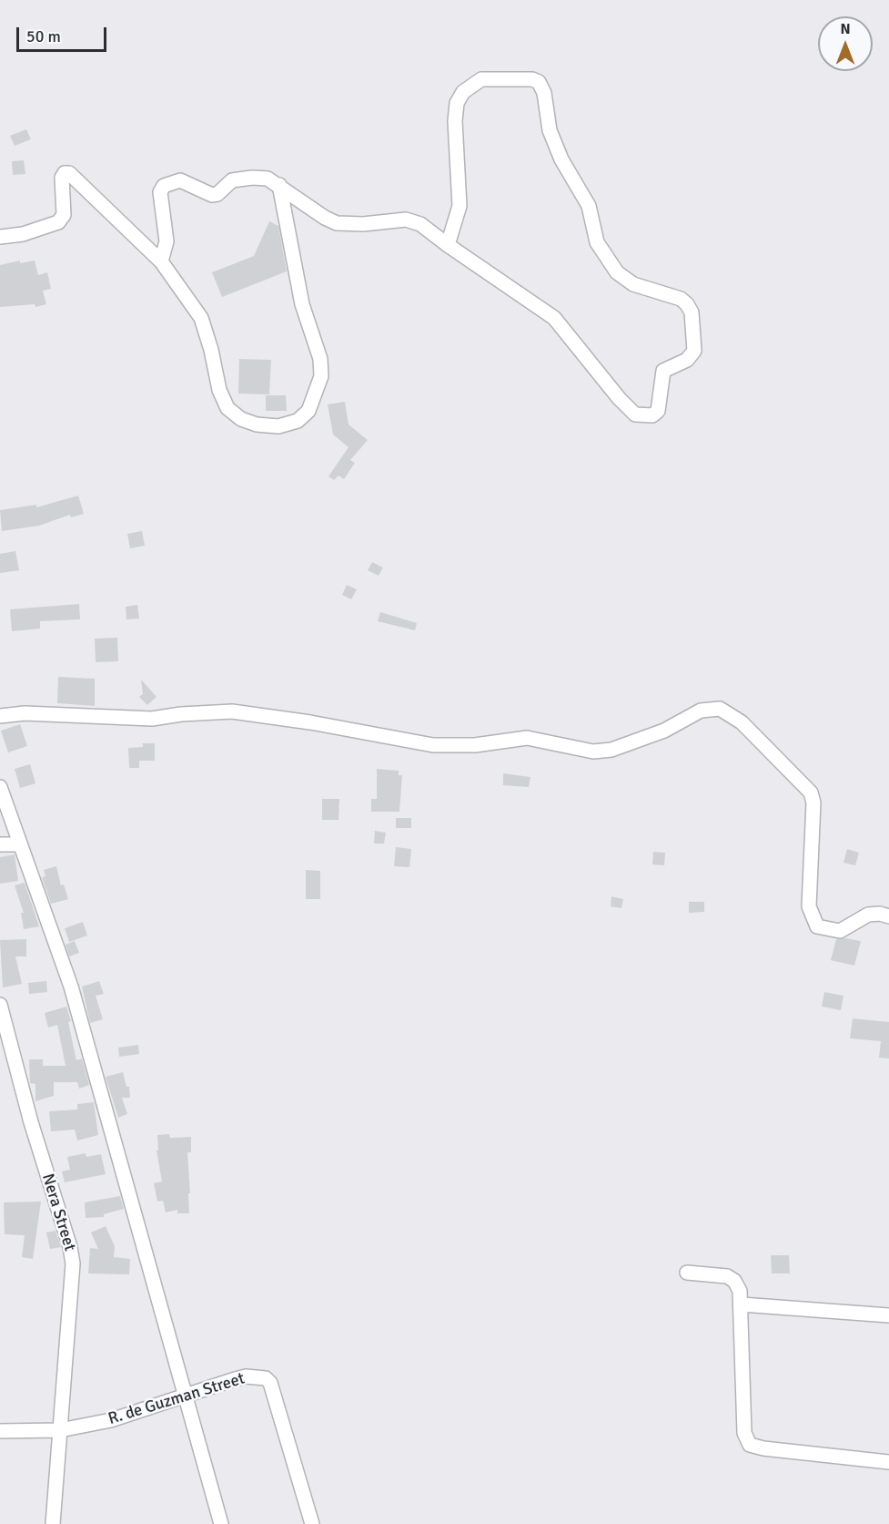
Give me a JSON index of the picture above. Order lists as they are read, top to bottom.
{
  "streets": {
    "street": ["Nera Street", "R. de Guzman Street"]
  },
  "crossings": [
    ["Nera Street", "R. de Guzman Street"]
  ],
  "scale_bar": "50 m",
  "north": "top"
}
